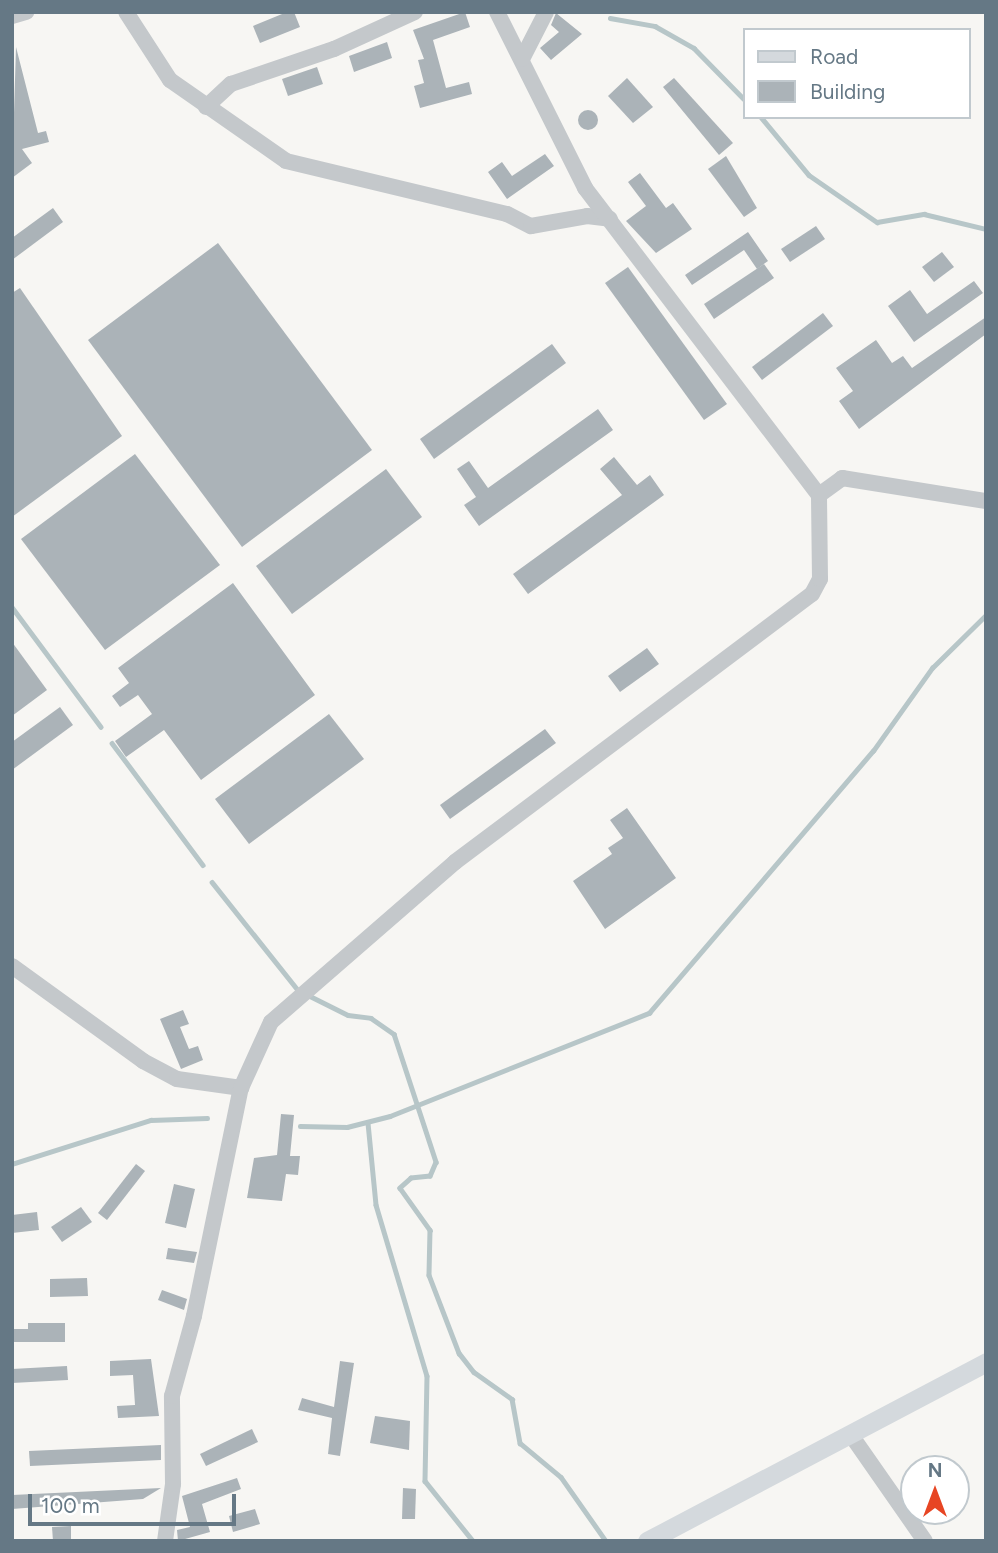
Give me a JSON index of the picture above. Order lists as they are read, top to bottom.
{
  "legend": ["Road", "Building"],
  "scale_bar": "100 m",
  "north": "top"
}
